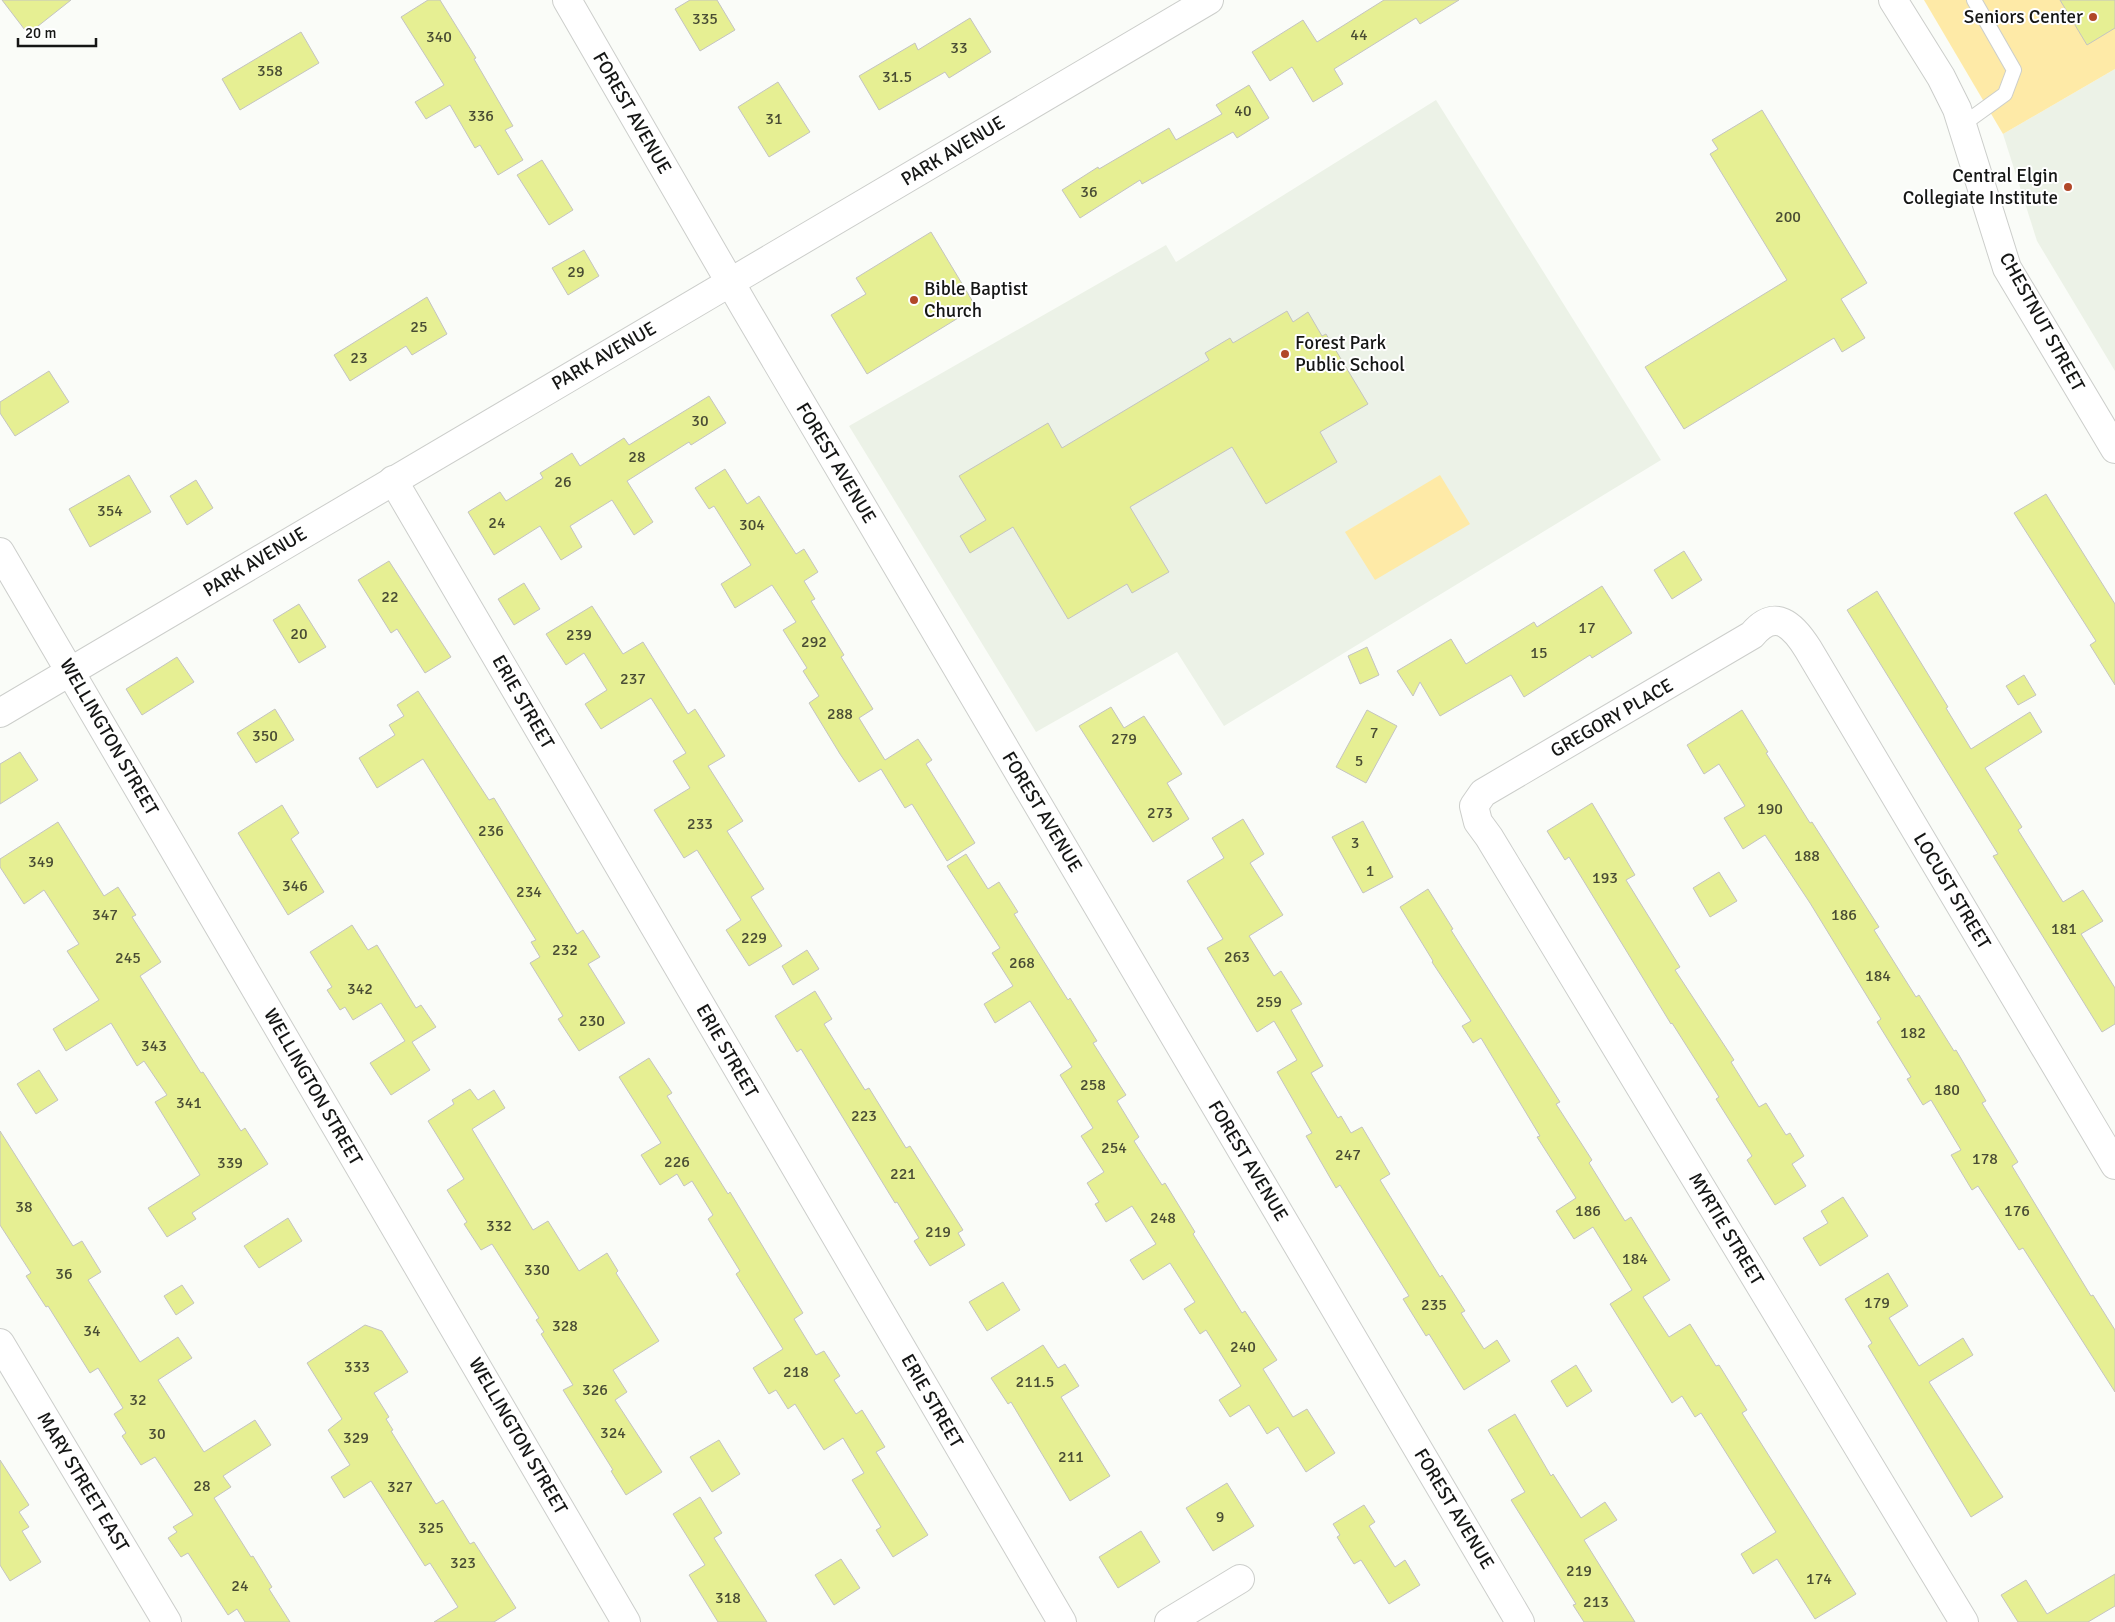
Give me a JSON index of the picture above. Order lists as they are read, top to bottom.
{
  "streets": {
    "street": [
      "FOREST AVENUE",
      "PARK AVENUE",
      "CHESTNUT STREET",
      "ERIE STREET",
      "GREGORY PLACE",
      "WELLINGTON STREET",
      "LOCUST STREET",
      "MYRTIE STREET",
      "MARY STREET EAST"
    ]
  },
  "crossings": [
    ["FOREST AVENUE", "PARK AVENUE"],
    ["PARK AVENUE", "ERIE STREET"],
    ["PARK AVENUE", "WELLINGTON STREET"],
    ["GREGORY PLACE", "LOCUST STREET"],
    ["GREGORY PLACE", "MYRTIE STREET"]
  ],
  "places": [
    "Seniors Center",
    "Central Elgin Collegiate Institute",
    "Bible Baptist Church",
    "Forest Park Public School"
  ],
  "house_numbers": [
    "335",
    "44",
    "340",
    "33",
    "358",
    "31.5",
    "40",
    "336",
    "31",
    "36",
    "200",
    "29",
    "25",
    "23",
    "30",
    "28",
    "26",
    "354",
    "24",
    "304",
    "22",
    "17",
    "20",
    "239",
    "292",
    "15",
    "237",
    "288",
    "7",
    "350",
    "279",
    "5",
    "190",
    "273",
    "233",
    "236",
    "3",
    "188",
    "349",
    "1",
    "193",
    "346",
    "234",
    "347",
    "186",
    "181",
    "229",
    "232",
    "263",
    "245",
    "268",
    "184",
    "342",
    "259",
    "230",
    "182",
    "343",
    "258",
    "180",
    "341",
    "223",
    "254",
    "247",
    "178",
    "226",
    "339",
    "221",
    "38",
    "186",
    "176",
    "248",
    "332",
    "219",
    "184",
    "330",
    "36",
    "179",
    "235",
    "328",
    "34",
    "240",
    "333",
    "218",
    "211.5",
    "326",
    "32",
    "324",
    "30",
    "329",
    "211",
    "28",
    "327",
    "9",
    "325",
    "323",
    "219",
    "174",
    "24",
    "318",
    "213"
  ],
  "scale_bar": "20 m"
}
